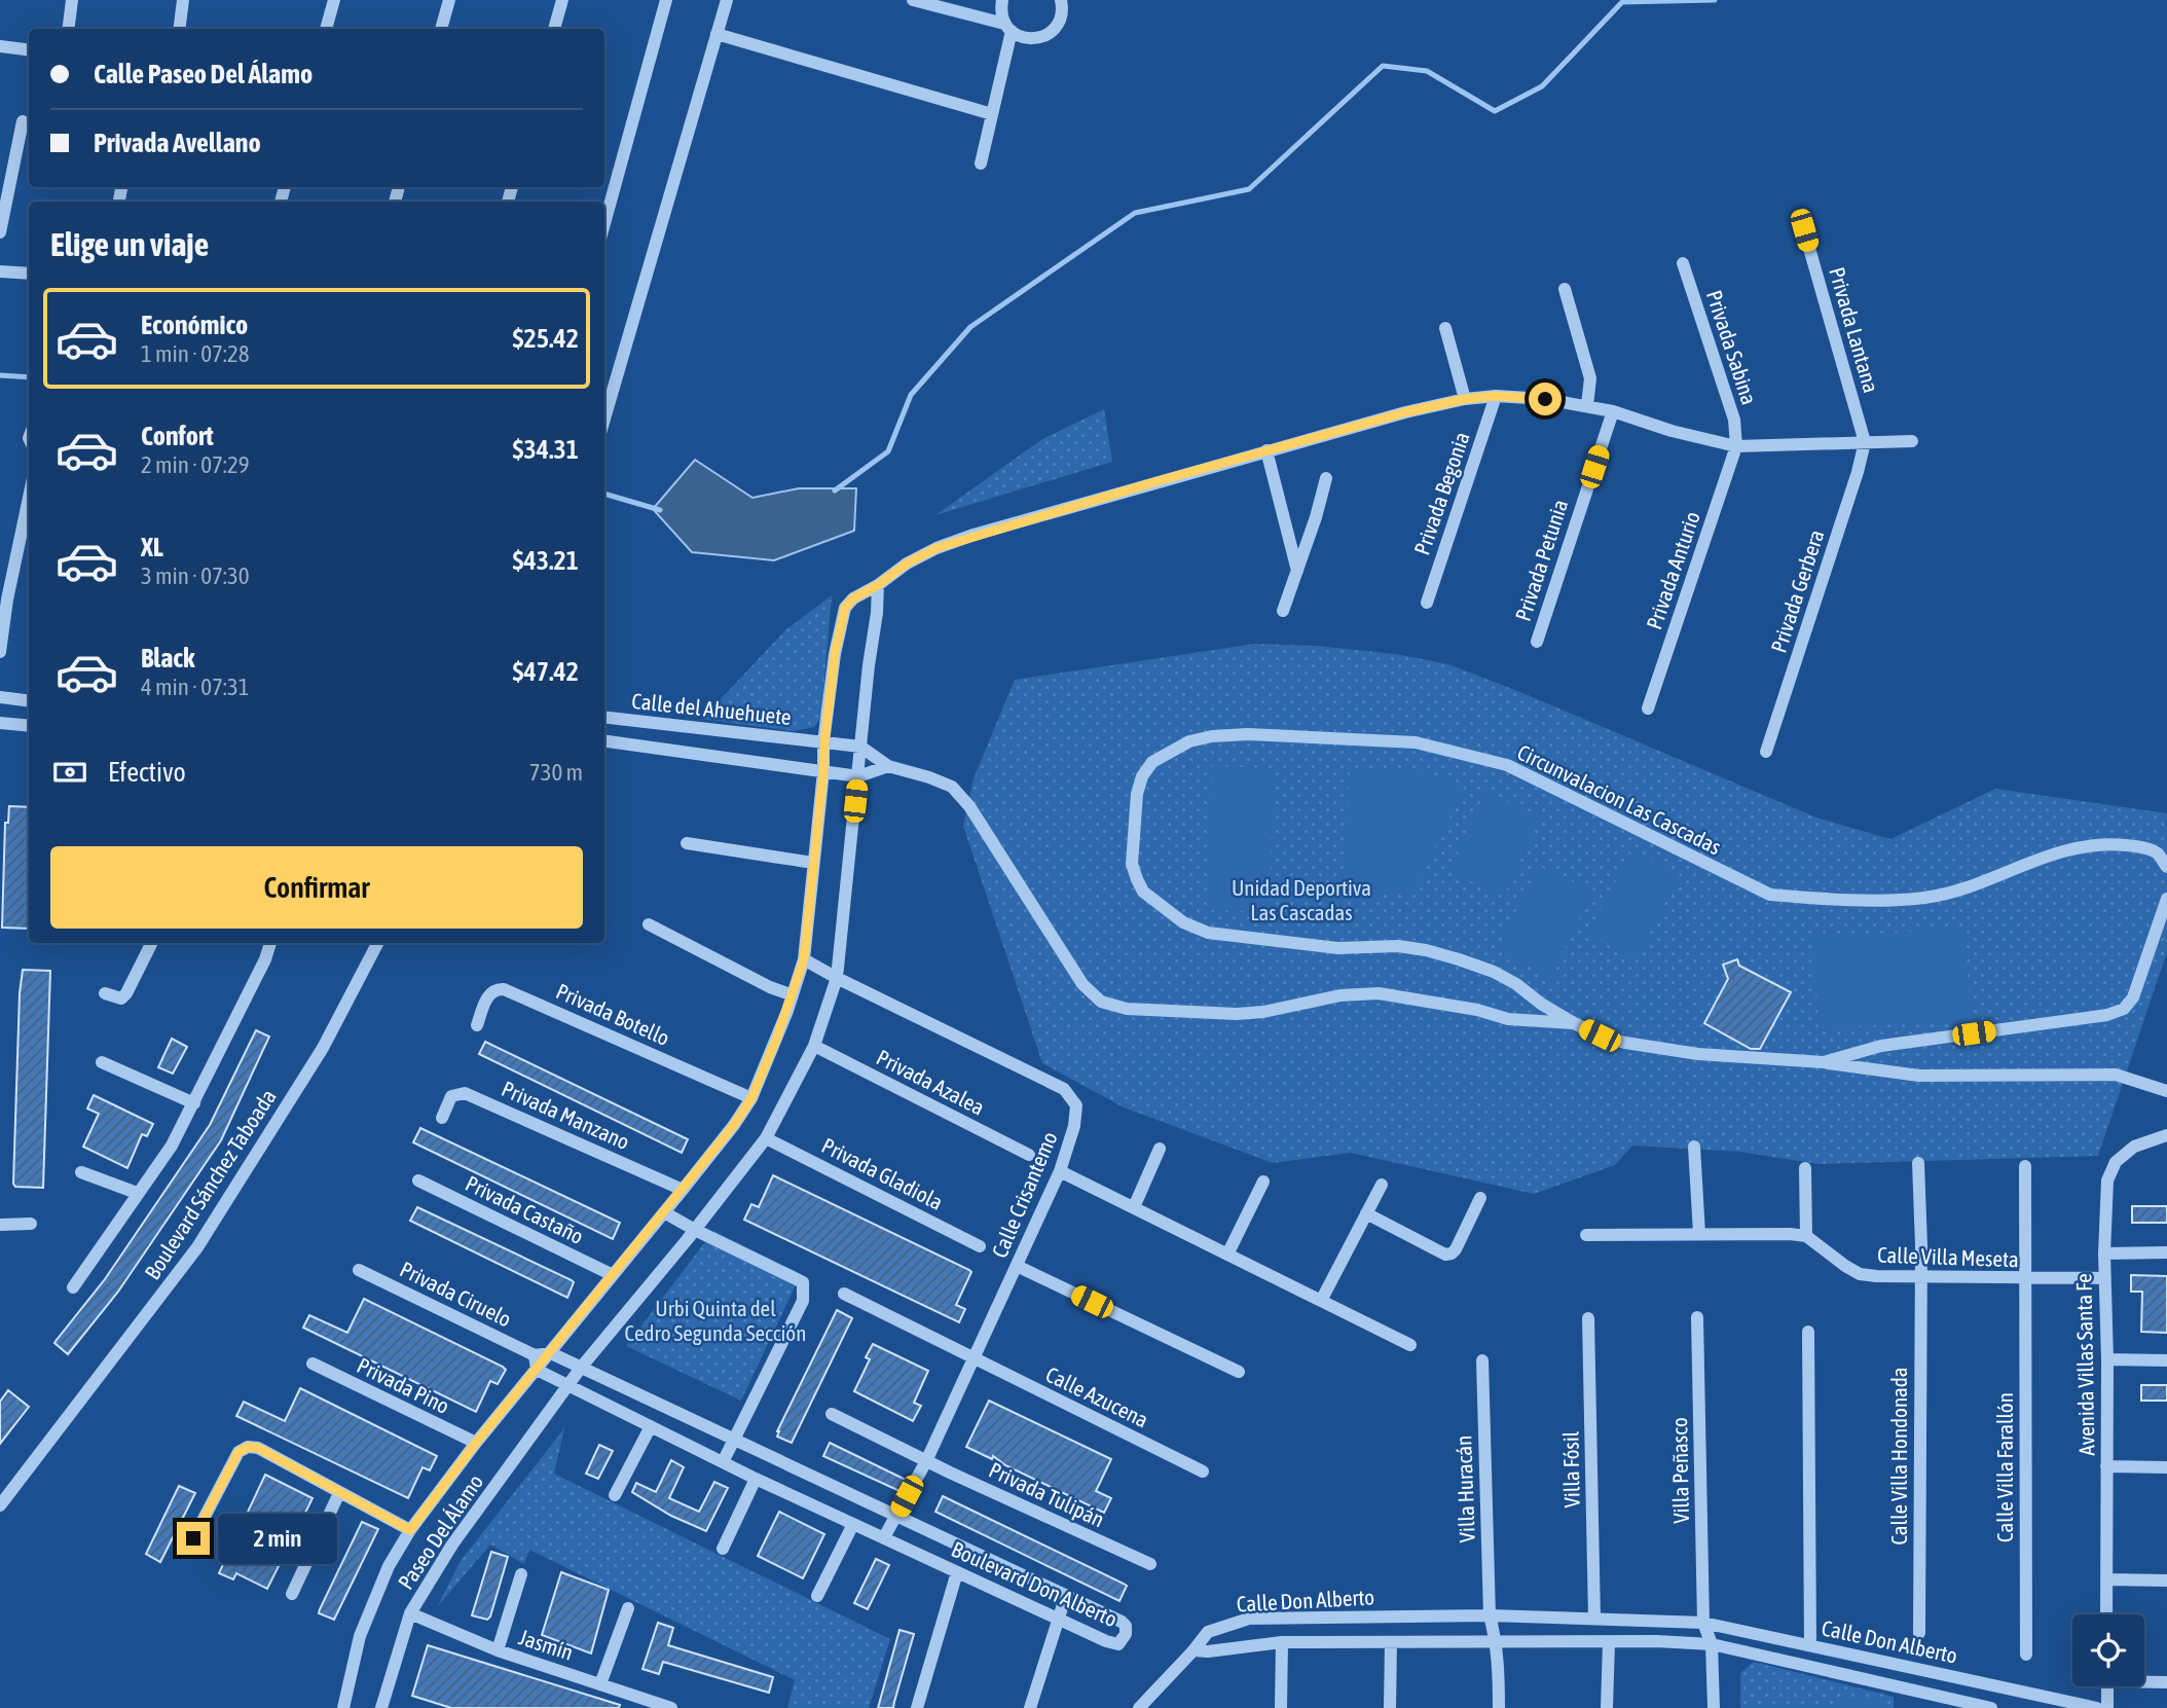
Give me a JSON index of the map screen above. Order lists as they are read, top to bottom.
{
  "streets": {
    "street": [
      "Privada Lantana",
      "Privada Sabina",
      "Privada Begonia",
      "Privada Petunia",
      "Privada Anturio",
      "Privada Gerbera",
      "Calle del Ahuehuete",
      "Circunvalacion Las Cascadas",
      "Privada Botello",
      "Privada Azalea",
      "Privada Manzano",
      "Privada Gladiola",
      "Boulevard Sánchez Taboada",
      "Calle Crisantemo",
      "Privada Castaño",
      "Calle Villa Meseta",
      "Privada Ciruelo",
      "Avenida Villas Santa Fe",
      "Privada Pino",
      "Calle Azucena",
      "Calle Villa Hondonada",
      "Calle Villa Farallón",
      "Villa Fósil",
      "Villa Peñasco",
      "Villa Huracán",
      "Privada Tulipán",
      "Paseo Del Álamo",
      "Boulevard Don Alberto",
      "Calle Don Alberto",
      "Jasmín"
    ]
  },
  "crossings": [
    ["Privada Lantana", "Privada Gerbera"],
    ["Privada Lantana", "Paseo Del Álamo"],
    ["Privada Sabina", "Privada Anturio"],
    ["Privada Sabina", "Paseo Del Álamo"],
    ["Privada Begonia", "Paseo Del Álamo"],
    ["Privada Petunia", "Paseo Del Álamo"],
    ["Privada Anturio", "Paseo Del Álamo"],
    ["Privada Gerbera", "Paseo Del Álamo"],
    ["Calle del Ahuehuete", "Paseo Del Álamo"],
    ["Privada Botello", "Paseo Del Álamo"],
    ["Privada Azalea", "Paseo Del Álamo"],
    ["Privada Manzano", "Paseo Del Álamo"],
    ["Privada Gladiola", "Paseo Del Álamo"],
    ["Calle Crisantemo", "Calle Azucena"],
    ["Calle Crisantemo", "Privada Tulipán"],
    ["Calle Crisantemo", "Paseo Del Álamo"],
    ["Calle Crisantemo", "Boulevard Don Alberto"],
    ["Privada Castaño", "Paseo Del Álamo"],
    ["Calle Villa Meseta", "Avenida Villas Santa Fe"],
    ["Calle Villa Meseta", "Calle Villa Hondonada"],
    ["Calle Villa Meseta", "Calle Villa Farallón"],
    ["Privada Pino", "Paseo Del Álamo"],
    ["Villa Fósil", "Calle Don Alberto"],
    ["Villa Peñasco", "Calle Don Alberto"],
    ["Villa Huracán", "Calle Don Alberto"],
    ["Paseo Del Álamo", "Boulevard Don Alberto"],
    ["Paseo Del Álamo", "Jasmín"]
  ],
  "parks": ["Unidad Deportiva Las Cascadas", "Urbi Quinta del Cedro Segunda Sección"],
  "page": {
    "banner": ["Calle Paseo Del Álamo", "Privada Avellano"],
    "heading": "Elige un viaje",
    "list": [
      {
        "name": "Económico",
        "note": "1 min · 07:28",
        "value": "$25.42"
      },
      {
        "name": "Confort",
        "note": "2 min · 07:29",
        "value": "$34.31"
      },
      {
        "name": "XL",
        "note": "3 min · 07:30",
        "value": "$43.21"
      },
      {
        "name": "Black",
        "note": "4 min · 07:31",
        "value": "$47.42"
      }
    ],
    "pay": ["Efectivo", "730 m"],
    "buttons": "Confirmar",
    "bubble": "2 min"
  }
}
